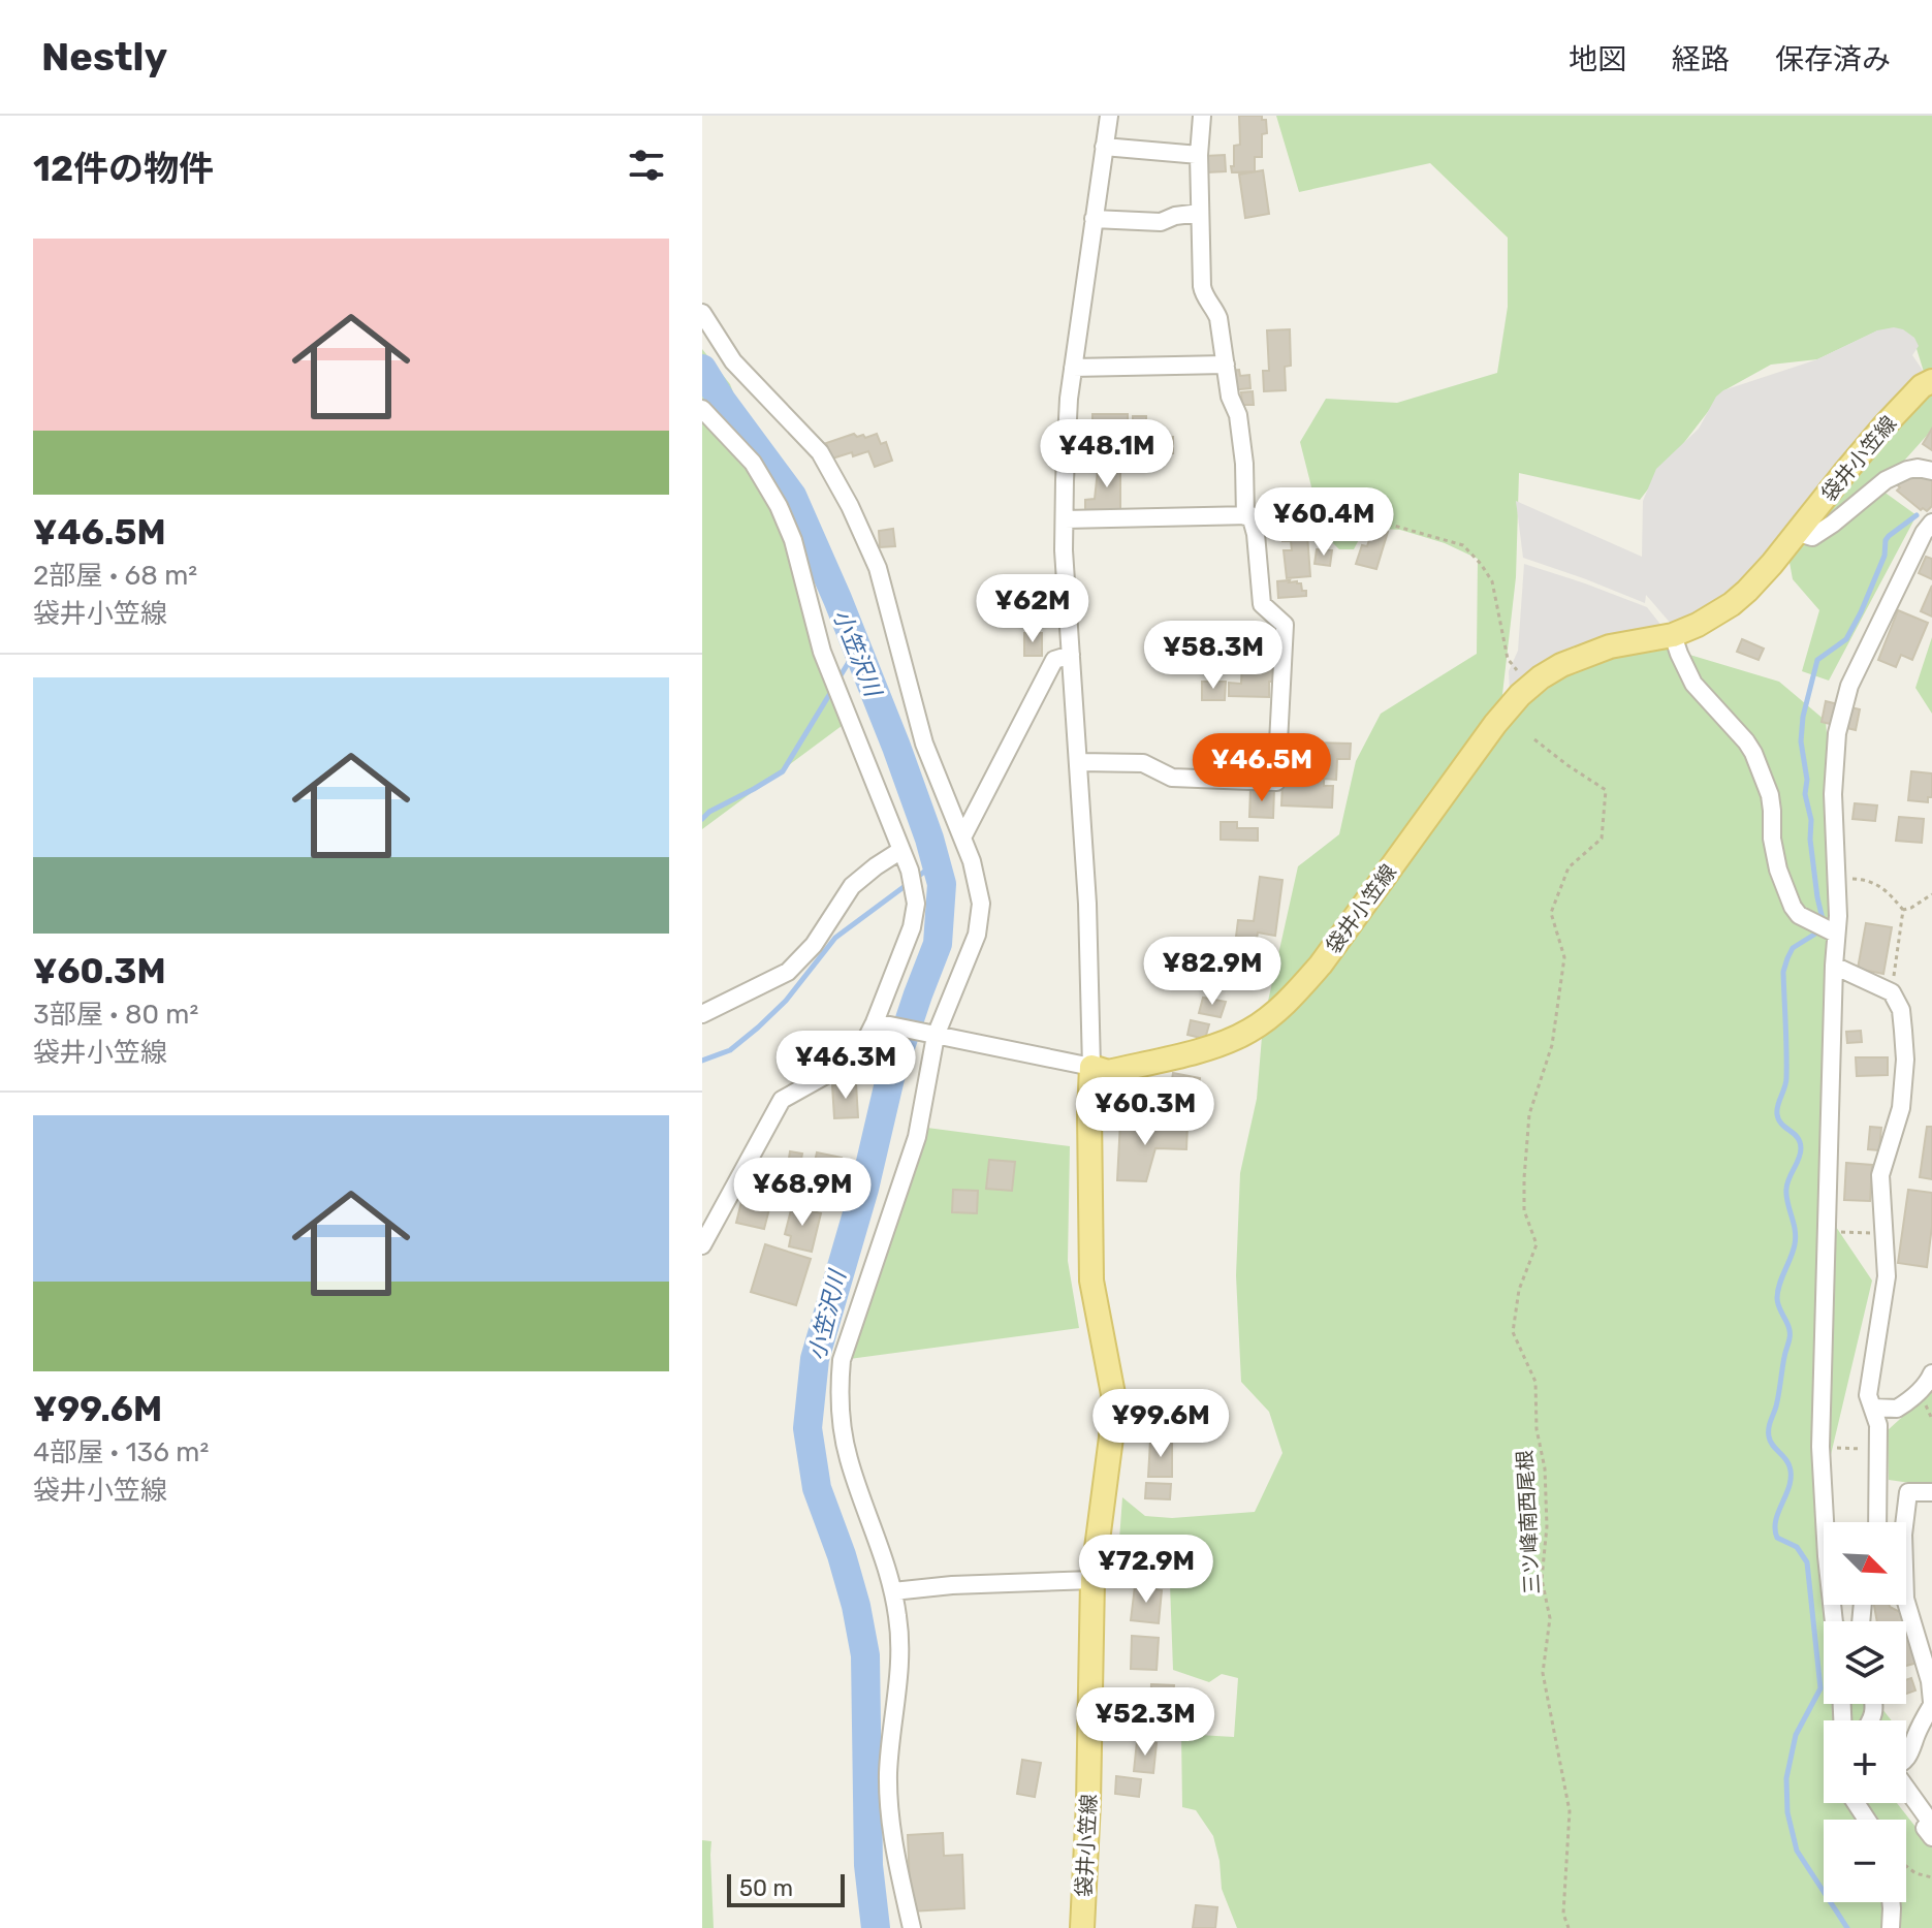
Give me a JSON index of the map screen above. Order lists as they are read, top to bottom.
{
  "streets": {
    "main road": ["袋井小笠線"],
    "path": ["三ツ峰南西尾根"]
  },
  "water": ["小笠沢川"],
  "scale_bar": "50 m",
  "north": "bottom right",
  "page": {
    "header": "Nestly",
    "nav": ["地図", "経路", "保存済み"],
    "heading": "12件の物件",
    "list": [
      {
        "name": "¥46.5M",
        "note": "2部屋 · 68 m² · 袋井小笠線"
      },
      {
        "name": "¥60.3M",
        "note": "3部屋 · 80 m² · 袋井小笠線"
      },
      {
        "name": "¥99.6M",
        "note": "4部屋 · 136 m² · 袋井小笠線"
      }
    ],
    "price": [
      "¥48.1M",
      "¥60.4M",
      "¥62M",
      "¥58.3M",
      "¥46.5M",
      "¥82.9M",
      "¥46.3M",
      "¥60.3M",
      "¥68.9M",
      "¥99.6M",
      "¥72.9M",
      "¥52.3M"
    ],
    "map_buttons": ["+", "−"],
    "scale": "50 m"
  }
}
